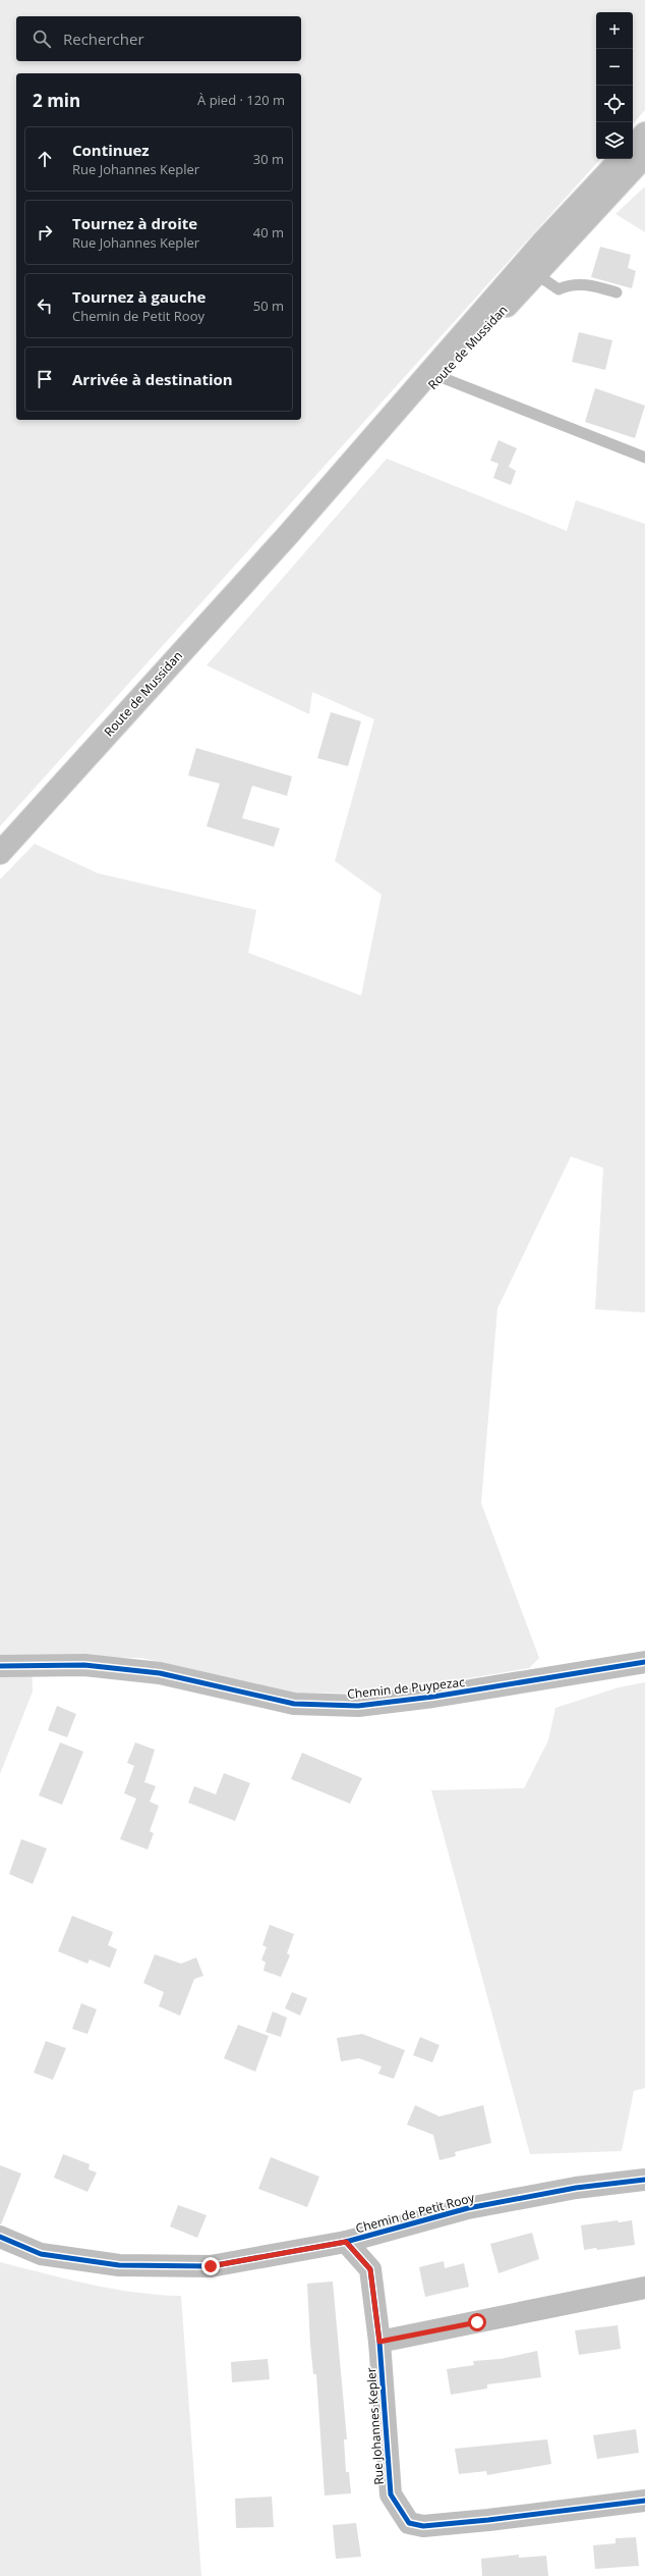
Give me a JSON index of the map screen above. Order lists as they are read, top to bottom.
{
  "streets": {
    "street": [
      "Route de Mussidan",
      "Chemin de Puypezac",
      "Chemin de Petit Rooy",
      "Rue Johannes Kepler"
    ]
  },
  "crossings": [
    ["Chemin de Petit Rooy", "Rue Johannes Kepler"]
  ],
  "page": {
    "map_buttons": ["+", "−"],
    "search": "Rechercher",
    "heading": ["2 min", "À pied · 120 m"],
    "list": [
      ["Continuez", "Rue Johannes Kepler", "30 m"],
      ["Tournez à droite", "Rue Johannes Kepler", "40 m"],
      ["Tournez à gauche", "Chemin de Petit Rooy", "50 m"],
      "Arrivée à destination"
    ]
  }
}
